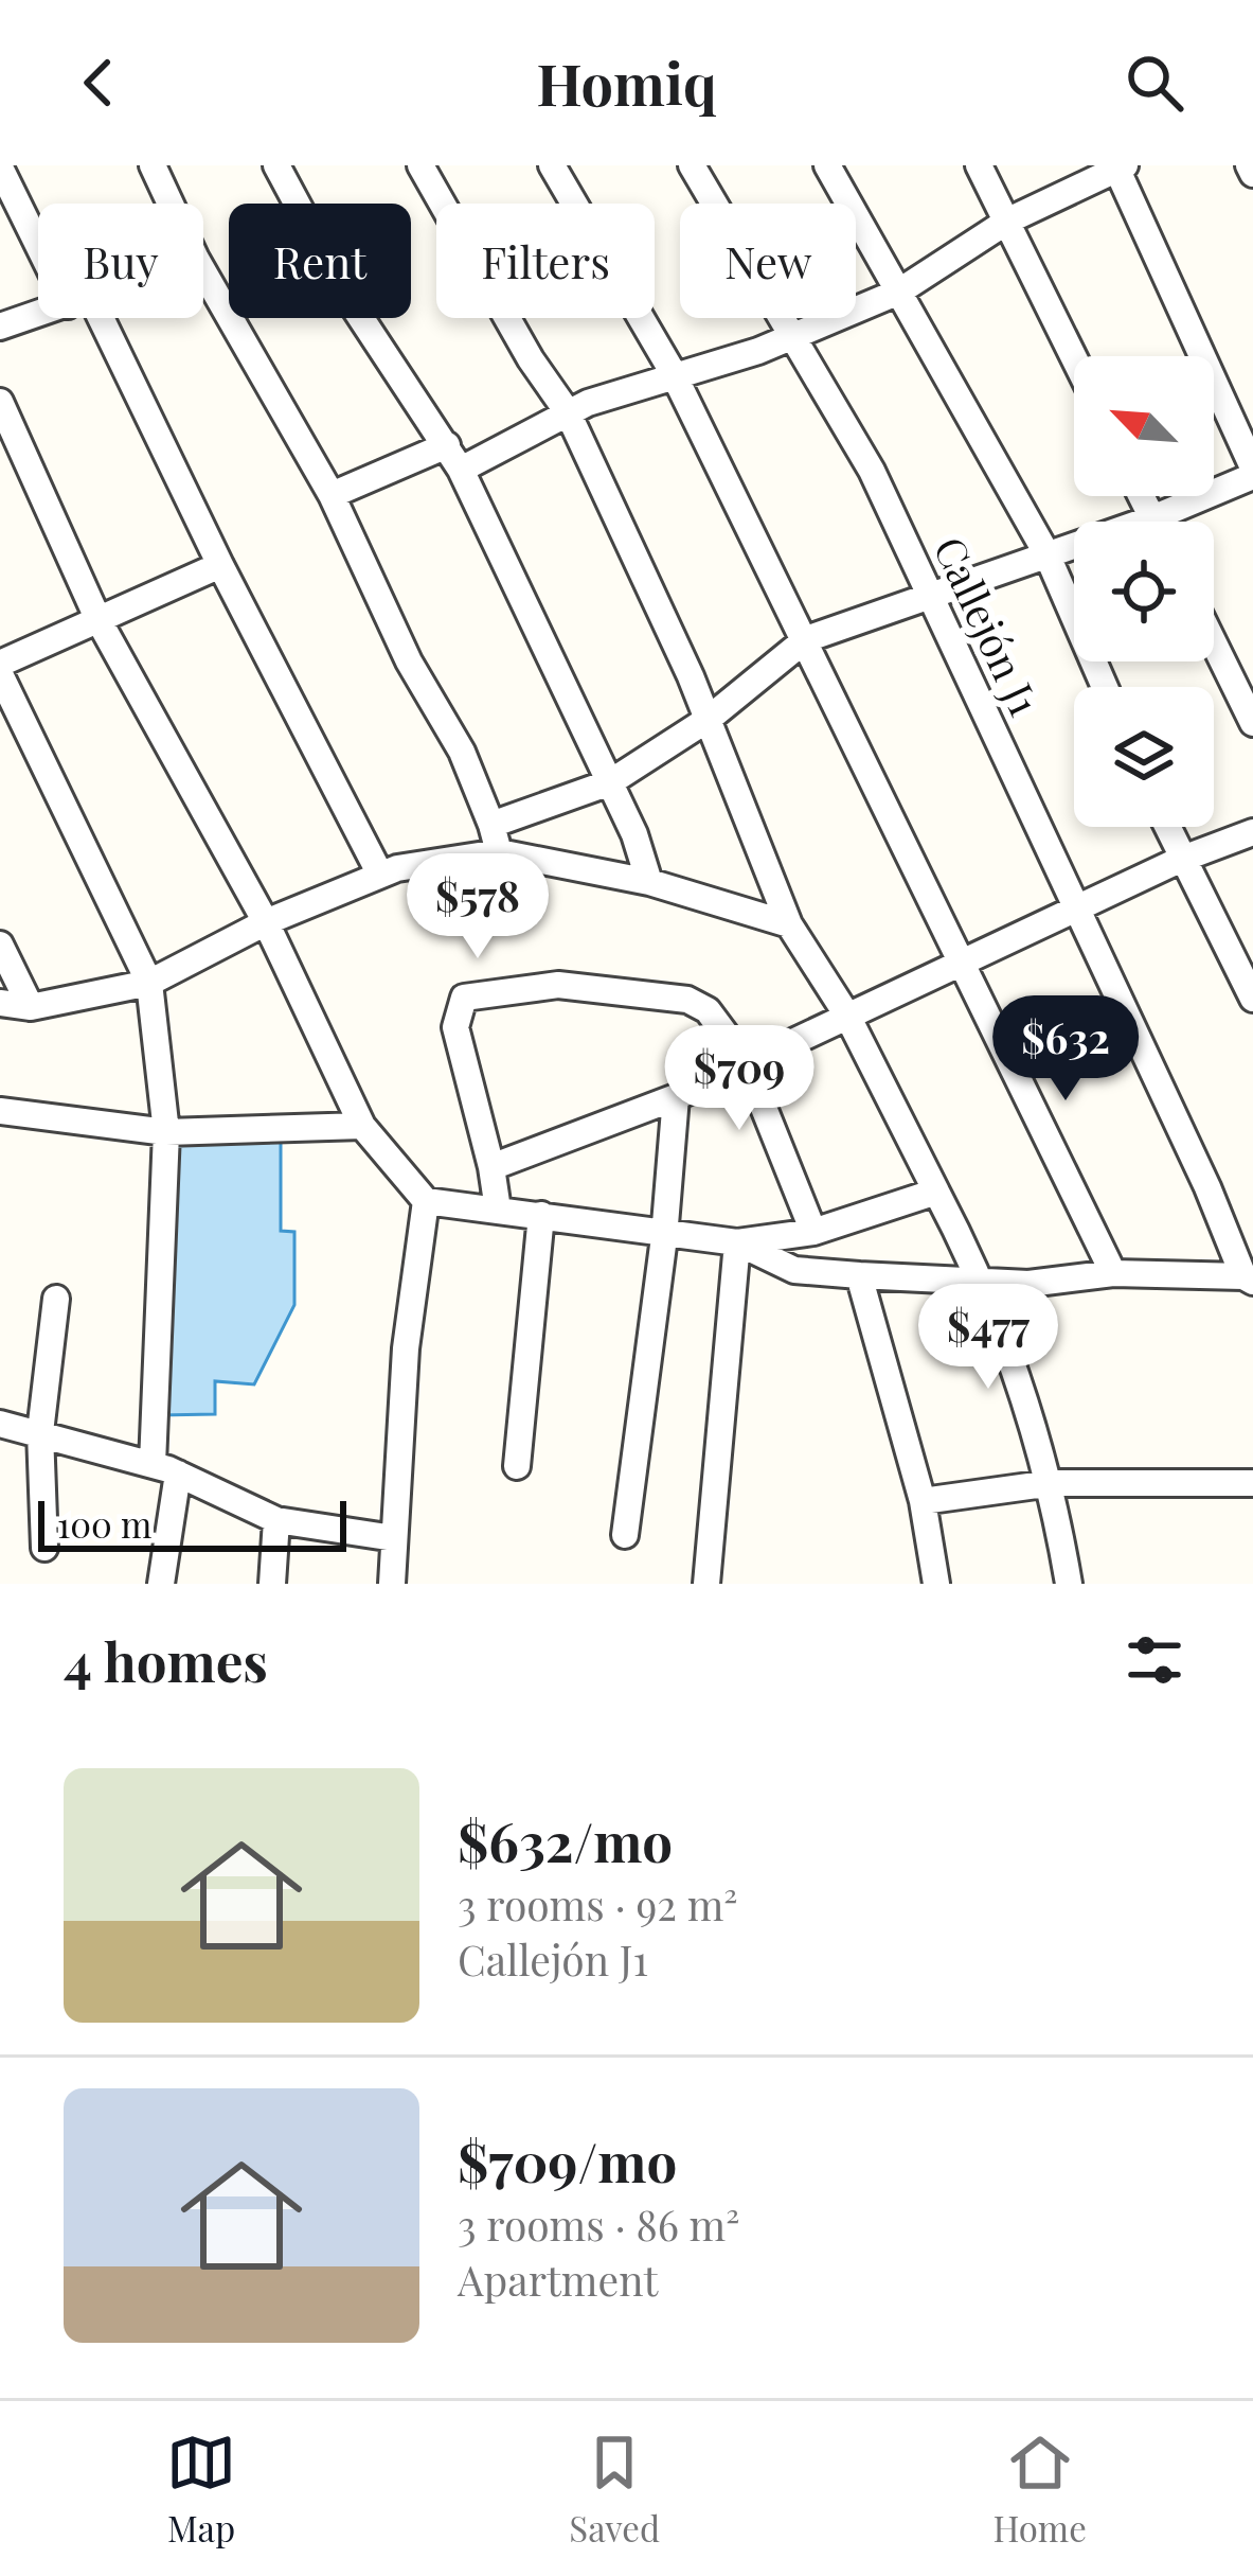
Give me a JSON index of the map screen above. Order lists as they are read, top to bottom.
{
  "streets": {
    "street": ["Callejón J1"]
  },
  "scale_bar": "100 m",
  "north": "top left",
  "page": {
    "header": "Homiq",
    "chip": [
      "Buy",
      "Rent",
      "Filters",
      "New"
    ],
    "price": [
      "$578",
      "$632",
      "$709",
      "$477"
    ],
    "scale": "100 m",
    "heading": "4 homes",
    "list": [
      {
        "name": "$632/mo",
        "note": "3 rooms · 92 m² · Callejón J1"
      },
      {
        "name": "$709/mo",
        "note": "3 rooms · 86 m² · Apartment"
      }
    ],
    "tabs": ["Map", "Saved", "Home"]
  }
}
